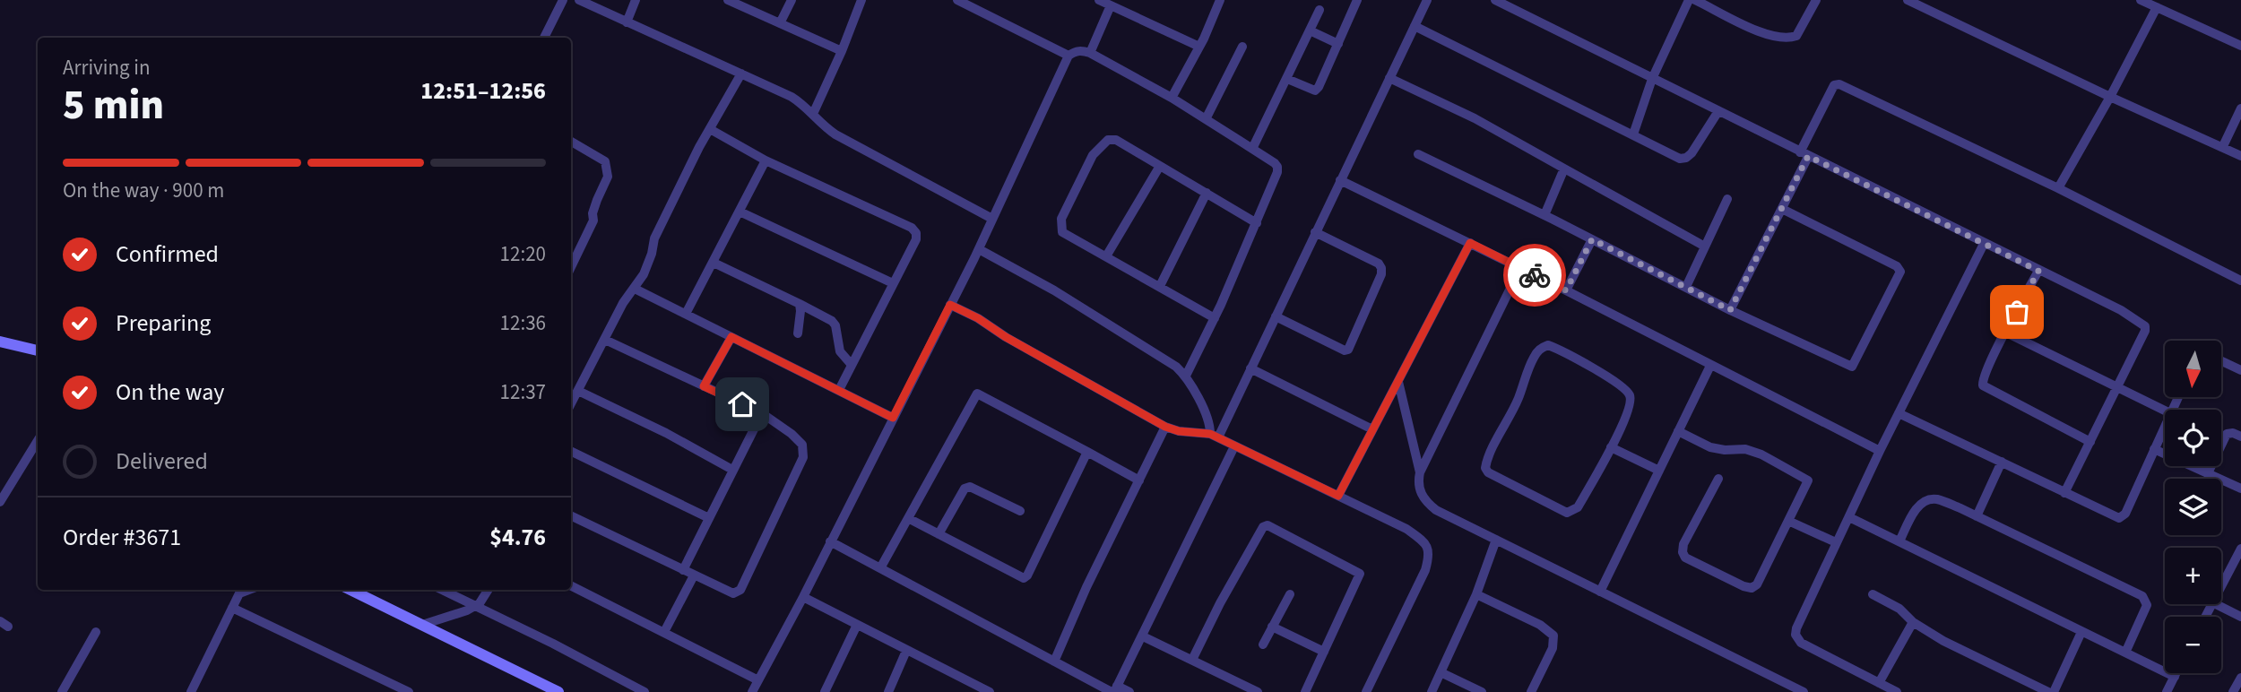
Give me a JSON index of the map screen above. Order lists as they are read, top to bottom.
{
  "north": "bottom",
  "page": {
    "heading": ["5 min", "Arriving in", "12:51–12:56"],
    "panel": ["Order #3671", "$4.76"],
    "bar": "On the way · 900 m",
    "list": [
      ["Confirmed", "12:20"],
      ["Preparing", "12:36"],
      ["On the way", "12:37"],
      "Delivered"
    ],
    "map_buttons": ["+", "−"]
  }
}
